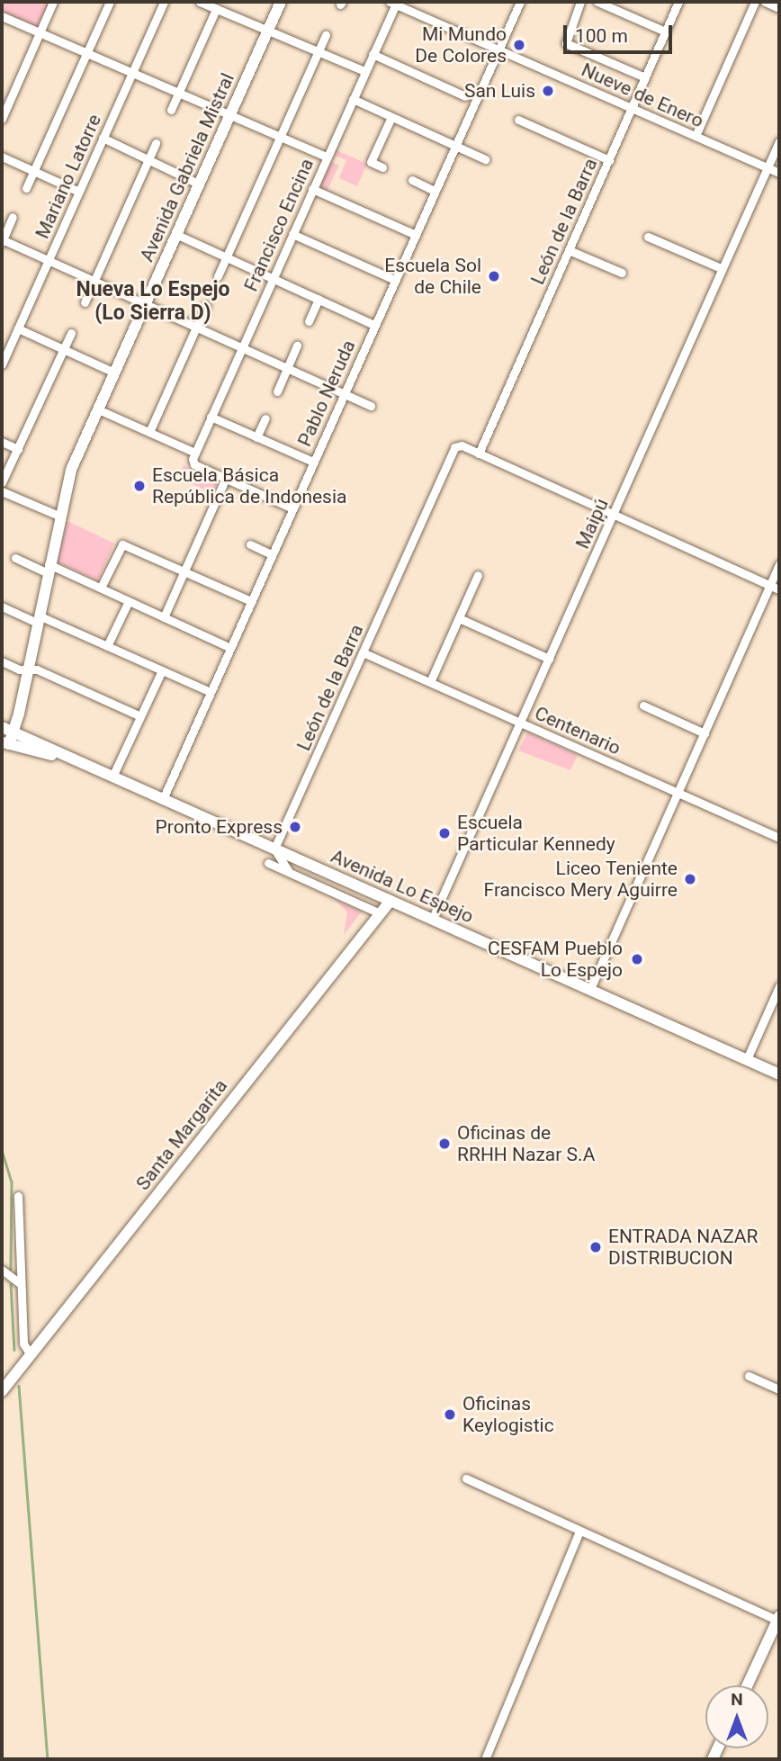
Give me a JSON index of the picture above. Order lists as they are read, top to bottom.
{
  "streets": {
    "main road": ["Avenida Gabriela Mistral", "Avenida Lo Espejo", "Santa Margarita"],
    "street": [
      "Nueve de Enero",
      "Mariano Latorre",
      "León de la Barra",
      "Francisco Encina",
      "Pablo Neruda",
      "Maipú",
      "Centenario"
    ]
  },
  "crossings": [
    ["Nueve de Enero", "León de la Barra"],
    ["Nueve de Enero", "Francisco Encina"],
    ["Nueve de Enero", "Pablo Neruda"],
    ["Nueve de Enero", "Maipú"],
    ["Avenida Gabriela Mistral", "Avenida Lo Espejo"],
    ["León de la Barra", "Centenario"],
    ["León de la Barra", "Avenida Lo Espejo"],
    ["Pablo Neruda", "Avenida Lo Espejo"],
    ["Maipú", "Centenario"],
    ["Maipú", "Avenida Lo Espejo"],
    ["Avenida Lo Espejo", "Santa Margarita"]
  ],
  "districts": ["Nueva Lo Espejo (Lo Sierra D)"],
  "places": [
    "Mi Mundo De Colores",
    "San Luis",
    "Escuela Sol de Chile",
    "Escuela Básica República de Indonesia",
    "Pronto Express",
    "Escuela Particular Kennedy",
    "Liceo Teniente Francisco Mery Aguirre",
    "CESFAM Pueblo Lo Espejo",
    "Oficinas de RRHH Nazar S.A",
    "ENTRADA NAZAR DISTRIBUCION",
    "Oficinas Keylogistic"
  ],
  "scale_bar": "100 m",
  "north": "top"
}
